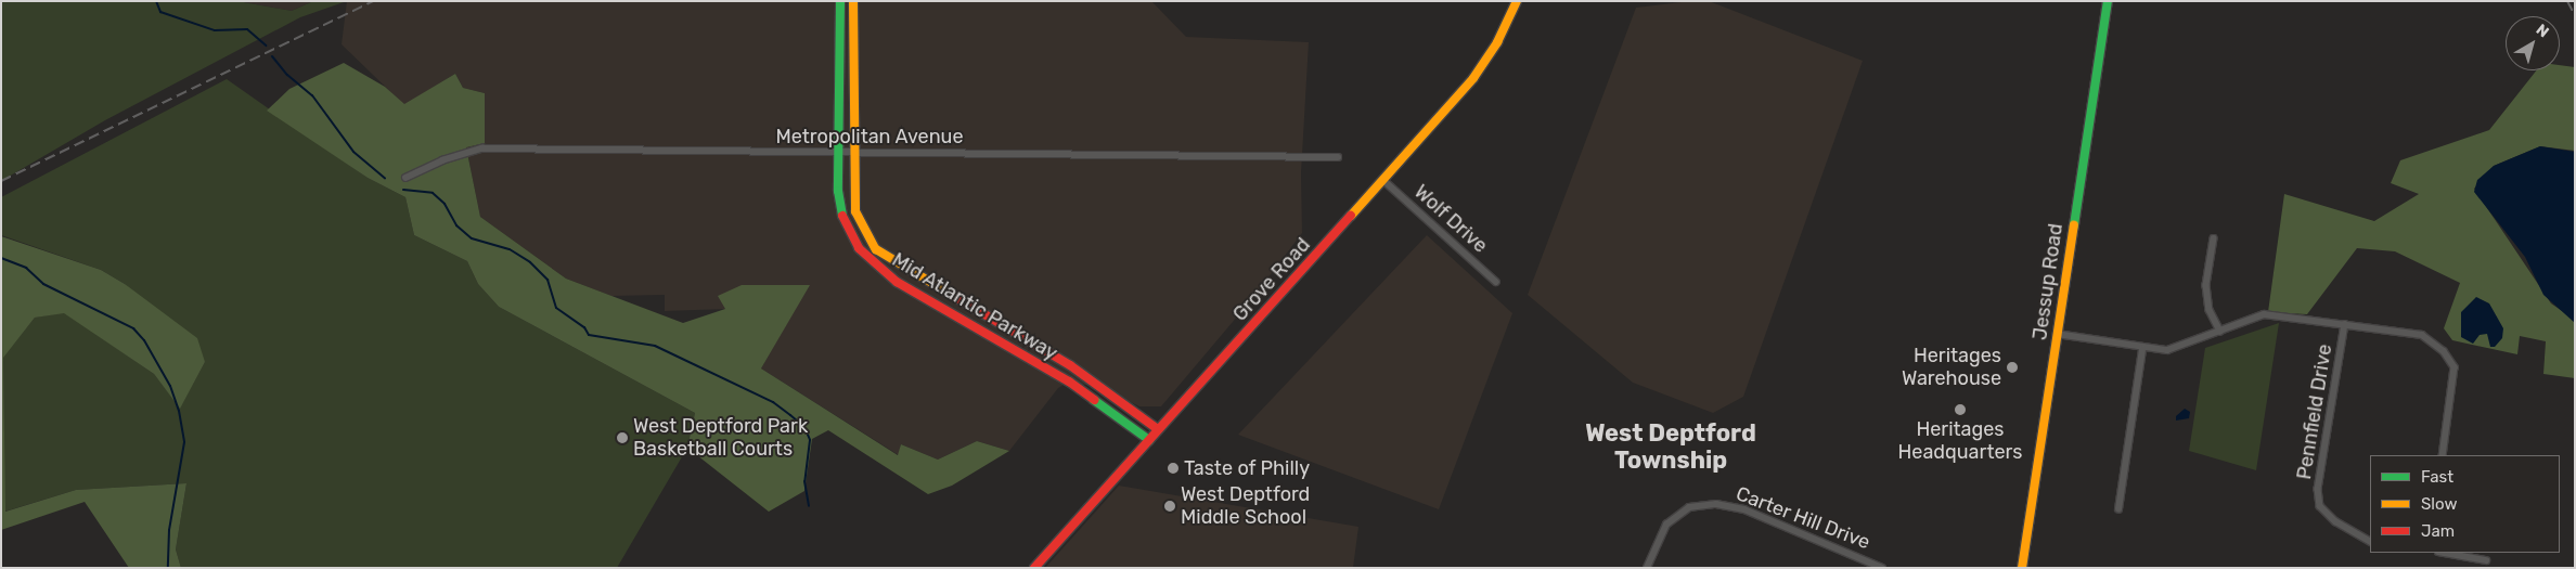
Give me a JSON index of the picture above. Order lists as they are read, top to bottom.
{
  "streets": {
    "street": [
      "Metropolitan Avenue",
      "Wolf Drive",
      "Grove Road",
      "Jessup Road",
      "Mid Atlantic Parkway",
      "Pennfield Drive",
      "Carter Hill Drive"
    ]
  },
  "crossings": [
    ["Metropolitan Avenue", "Mid Atlantic Parkway"],
    ["Wolf Drive", "Grove Road"],
    ["Grove Road", "Mid Atlantic Parkway"],
    ["Jessup Road", "Pennfield Drive"]
  ],
  "districts": ["West Deptford Township"],
  "places": [
    "Heritages Warehouse",
    "Heritages Headquarters",
    "West Deptford Park Basketball Courts",
    "Taste of Philly",
    "West Deptford Middle School"
  ],
  "legend": ["Fast", "Slow", "Jam"],
  "north": "top right"
}
